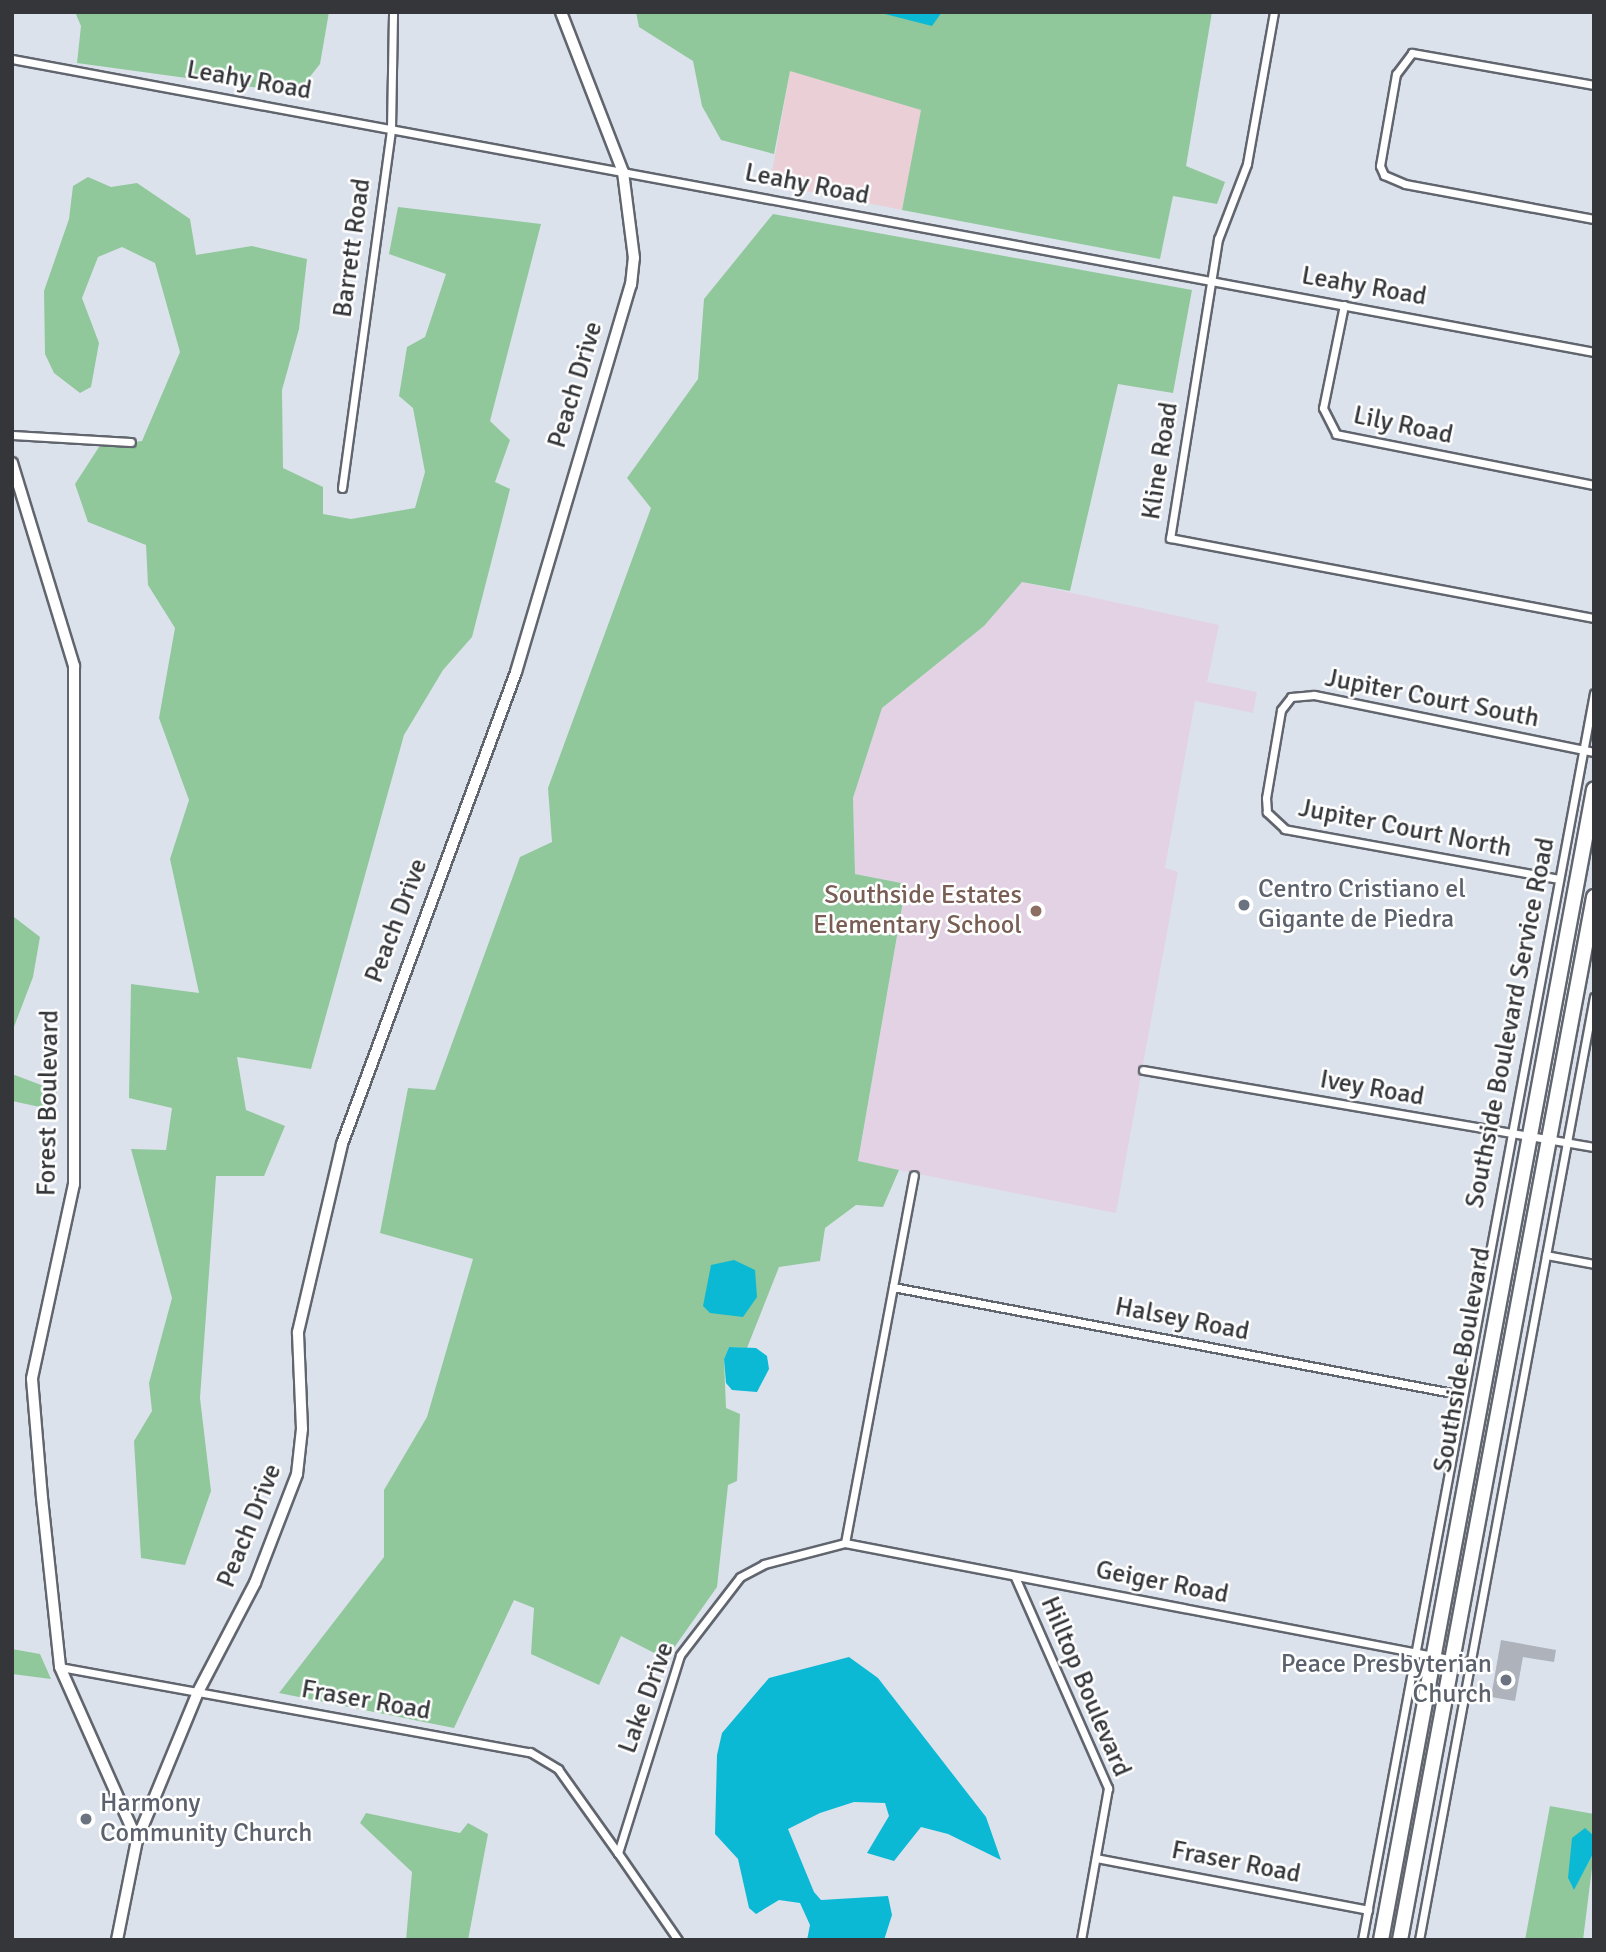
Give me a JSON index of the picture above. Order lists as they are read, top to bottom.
{
  "streets": {
    "highway": ["Southside Boulevard"],
    "main road": ["Peach Drive", "Forest Boulevard"],
    "street": [
      "Leahy Road",
      "Barrett Road",
      "Lily Road",
      "Kline Road",
      "Jupiter Court South",
      "Jupiter Court North",
      "Southside Boulevard Service Road",
      "Ivey Road",
      "Halsey Road",
      "Geiger Road",
      "Hilltop Boulevard",
      "Lake Drive",
      "Fraser Road"
    ]
  },
  "crossings": [
    ["Leahy Road", "Barrett Road"],
    ["Leahy Road", "Peach Drive"],
    ["Leahy Road", "Lily Road"],
    ["Leahy Road", "Kline Road"],
    ["Peach Drive", "Forest Boulevard"],
    ["Peach Drive", "Fraser Road"],
    ["Jupiter Court South", "Jupiter Court North"],
    ["Jupiter Court South", "Southside Boulevard Service Road"],
    ["Jupiter Court North", "Southside Boulevard Service Road"],
    ["Southside Boulevard Service Road", "Ivey Road"],
    ["Southside Boulevard Service Road", "Halsey Road"],
    ["Southside Boulevard Service Road", "Geiger Road"],
    ["Southside Boulevard Service Road", "Fraser Road"],
    ["Ivey Road", "Southside Boulevard"],
    ["Forest Boulevard", "Fraser Road"],
    ["Southside Boulevard", "Geiger Road"],
    ["Geiger Road", "Hilltop Boulevard"],
    ["Geiger Road", "Lake Drive"],
    ["Hilltop Boulevard", "Fraser Road"],
    ["Lake Drive", "Fraser Road"]
  ],
  "places": [
    "Centro Cristiano el Gigante de Piedra",
    "Southside Estates Elementary School",
    "Peace Presbyterian Church",
    "Harmony Community Church"
  ]
}
